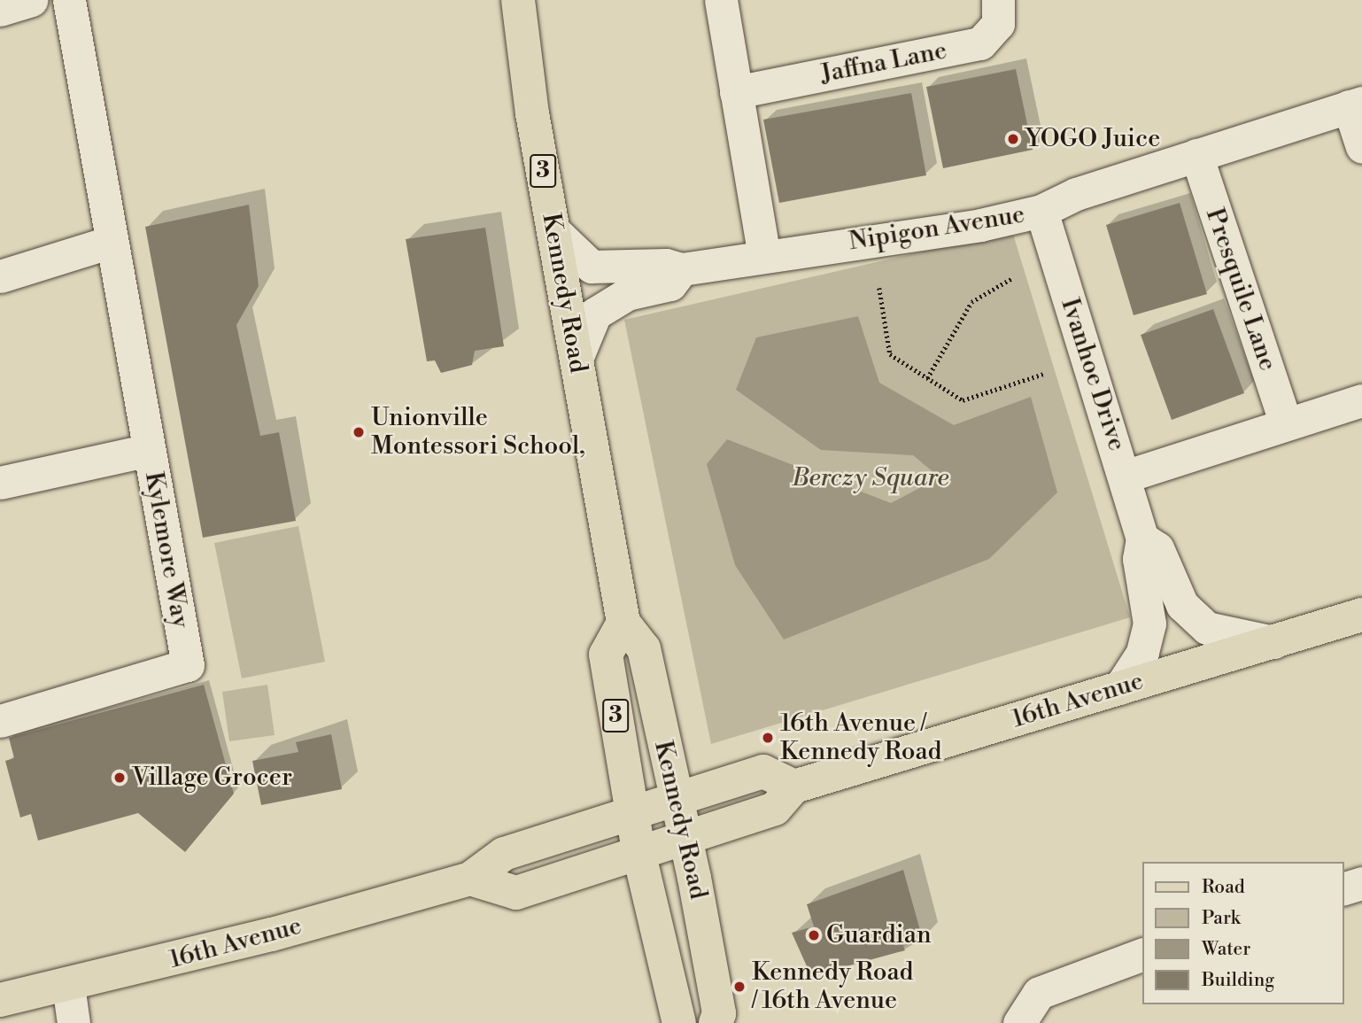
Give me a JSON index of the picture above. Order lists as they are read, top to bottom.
{
  "streets": {
    "main road": ["3", "Kennedy Road", "16th Avenue"],
    "street": [
      "Jaffna Lane",
      "Nipigon Avenue",
      "Presquile Lane",
      "Ivanhoe Drive",
      "Kylemore Way"
    ]
  },
  "crossings": [
    ["Nipigon Avenue", "Presquile Lane"],
    ["Nipigon Avenue", "Kennedy Road"],
    ["Nipigon Avenue", "Ivanhoe Drive"],
    ["Kennedy Road", "16th Avenue"],
    ["Ivanhoe Drive", "16th Avenue"]
  ],
  "parks": ["Berczy Square"],
  "places": [
    "YOGO Juice",
    "Unionville Montessori School,",
    "16th Avenue / Kennedy Road",
    "Village Grocer",
    "Guardian",
    "Kennedy Road / 16th Avenue"
  ],
  "legend": [
    "Road",
    "Park",
    "Water",
    "Building"
  ]
}
